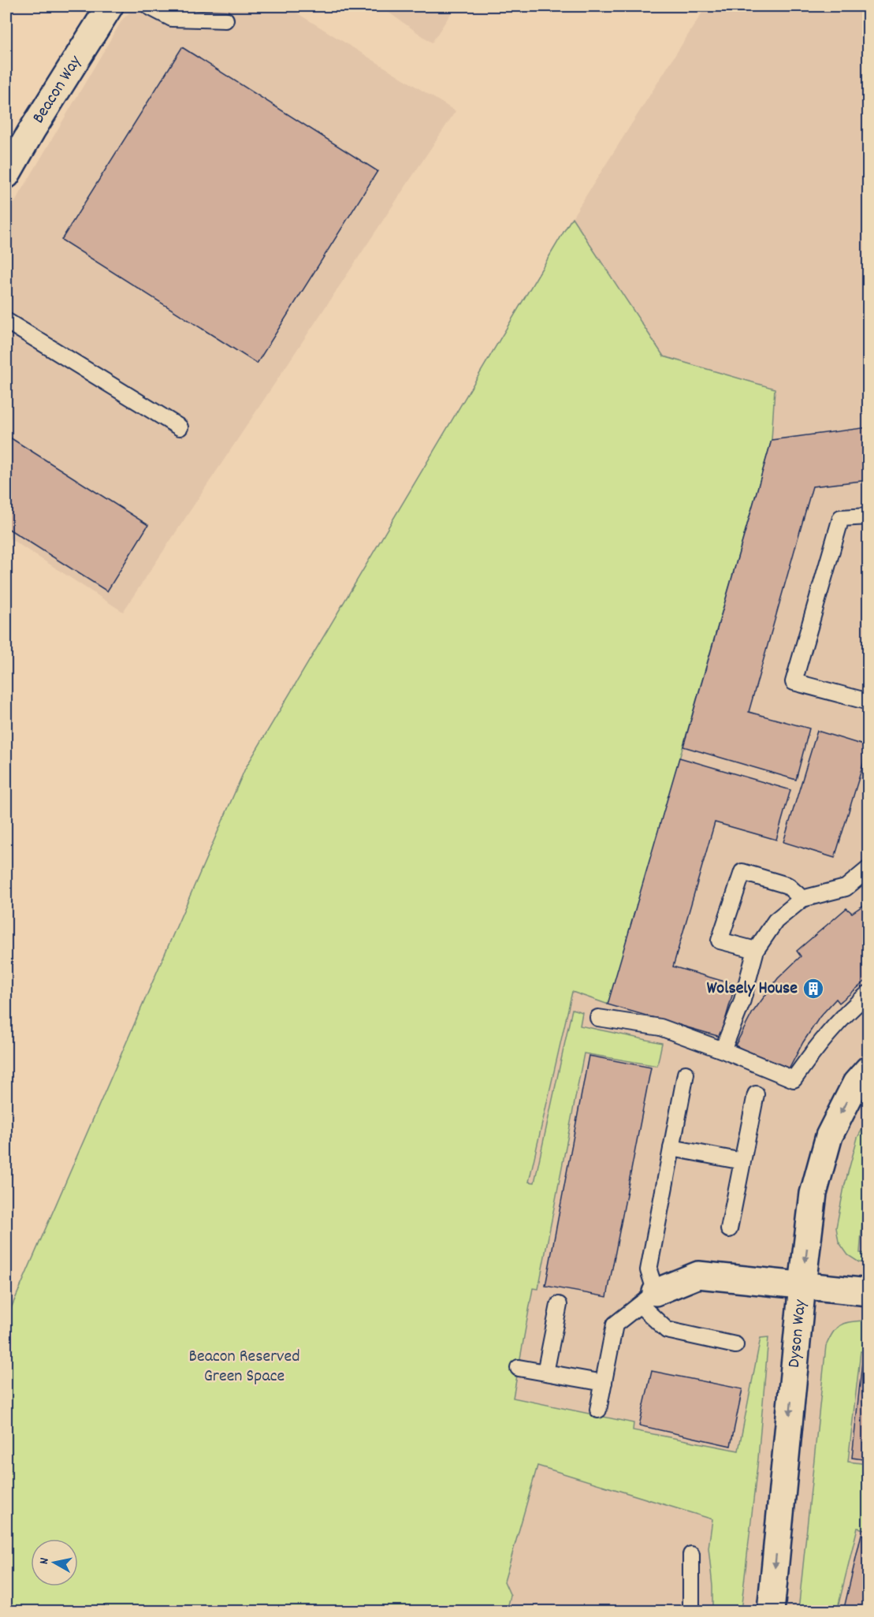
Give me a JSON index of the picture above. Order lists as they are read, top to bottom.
{
  "streets": {
    "street": ["Beacon Way", "Dyson Way"]
  },
  "one_way": ["Dyson Way"],
  "parks": ["Beacon Reserved Green Space"],
  "places": {
    "building": ["Wolsely House"]
  },
  "north": "left"
}
